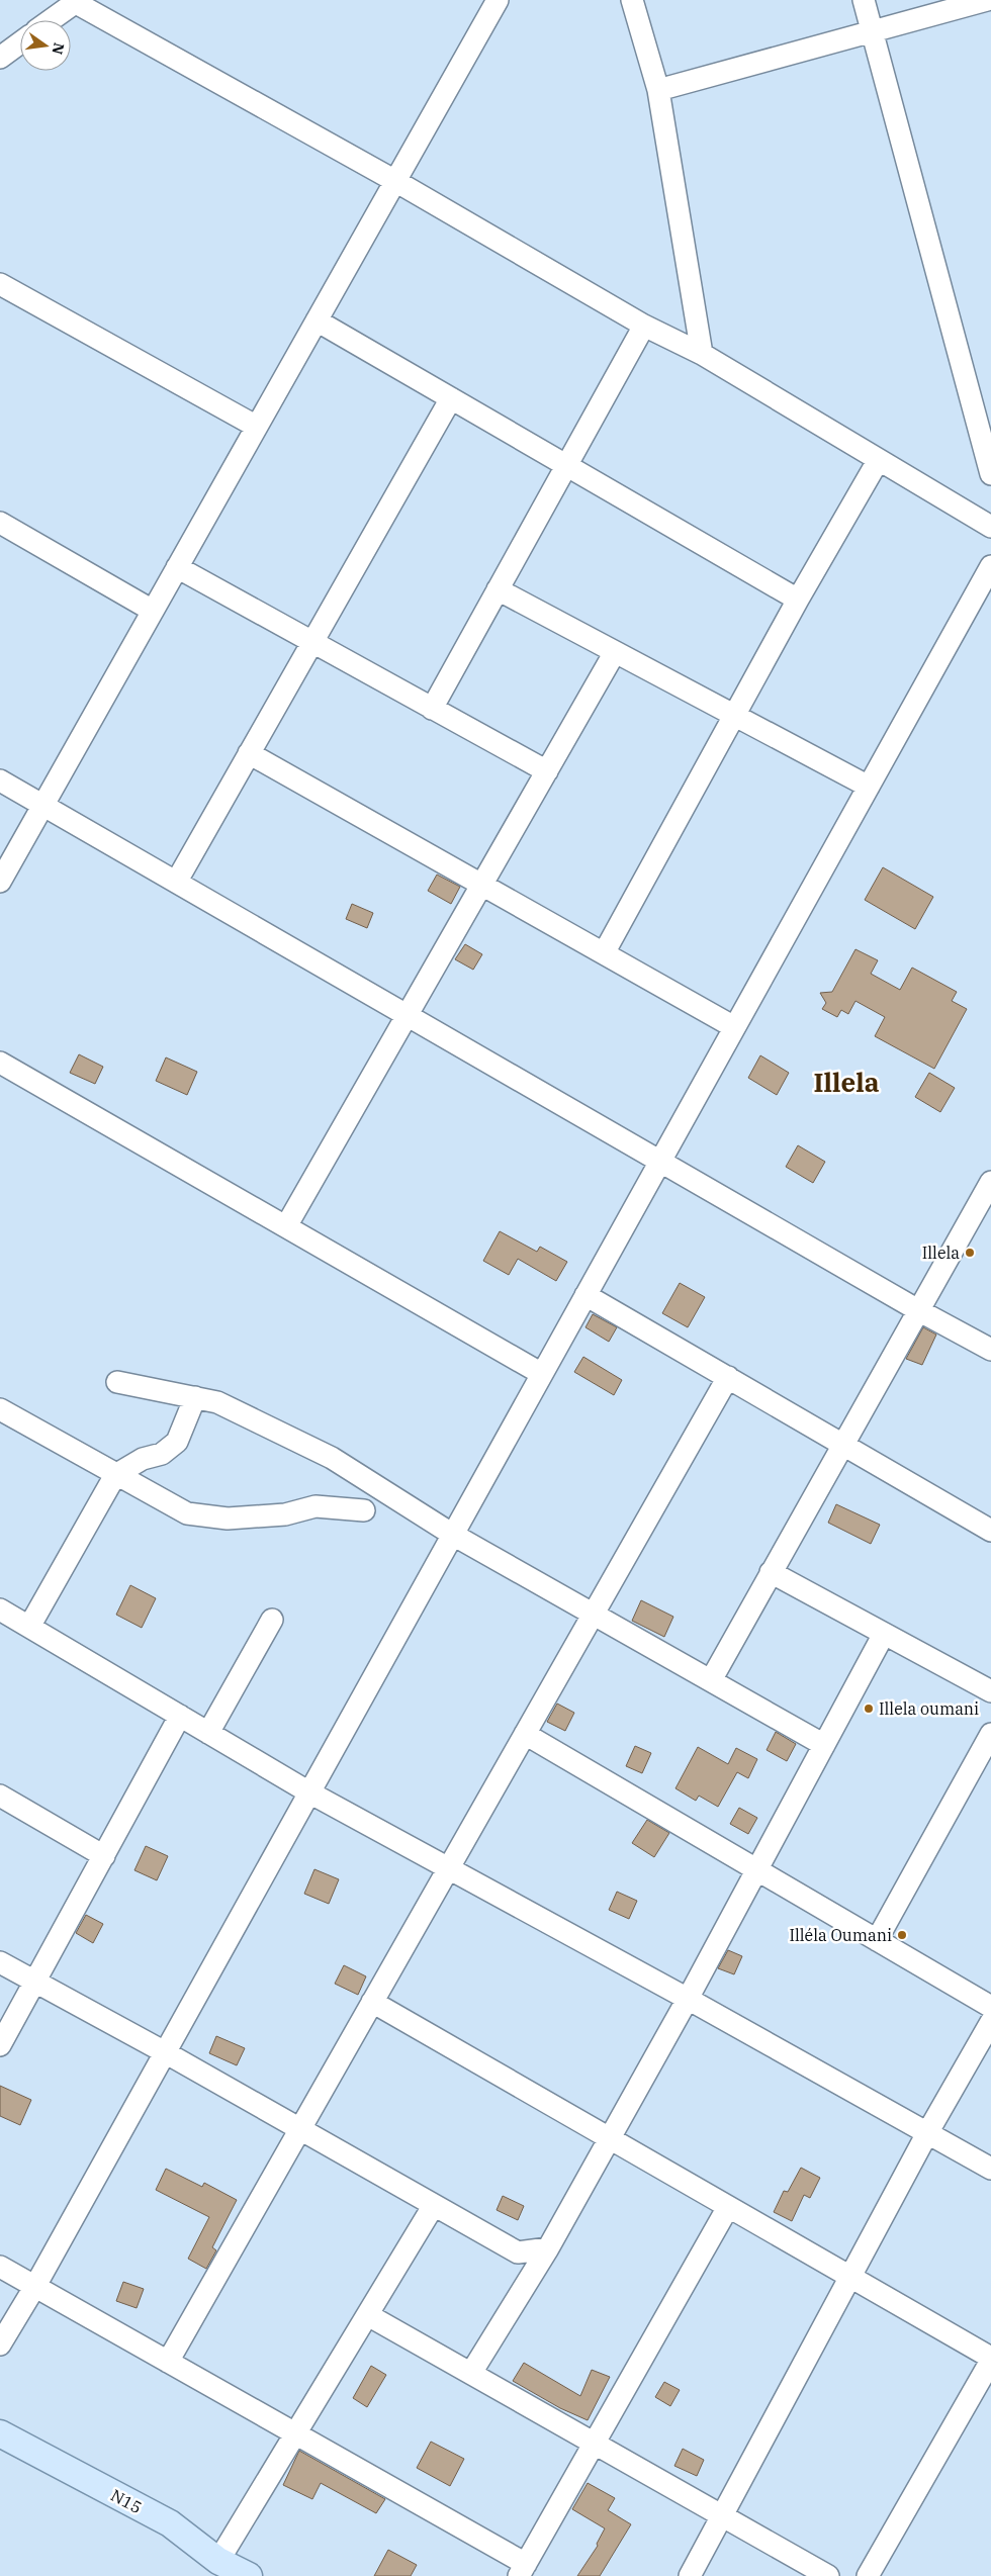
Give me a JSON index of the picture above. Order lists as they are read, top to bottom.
{
  "streets": {
    "main road": ["N15"]
  },
  "districts": ["Illela"],
  "places": ["Illela", "Illela oumani", "Illéla Oumani"],
  "north": "right"
}
